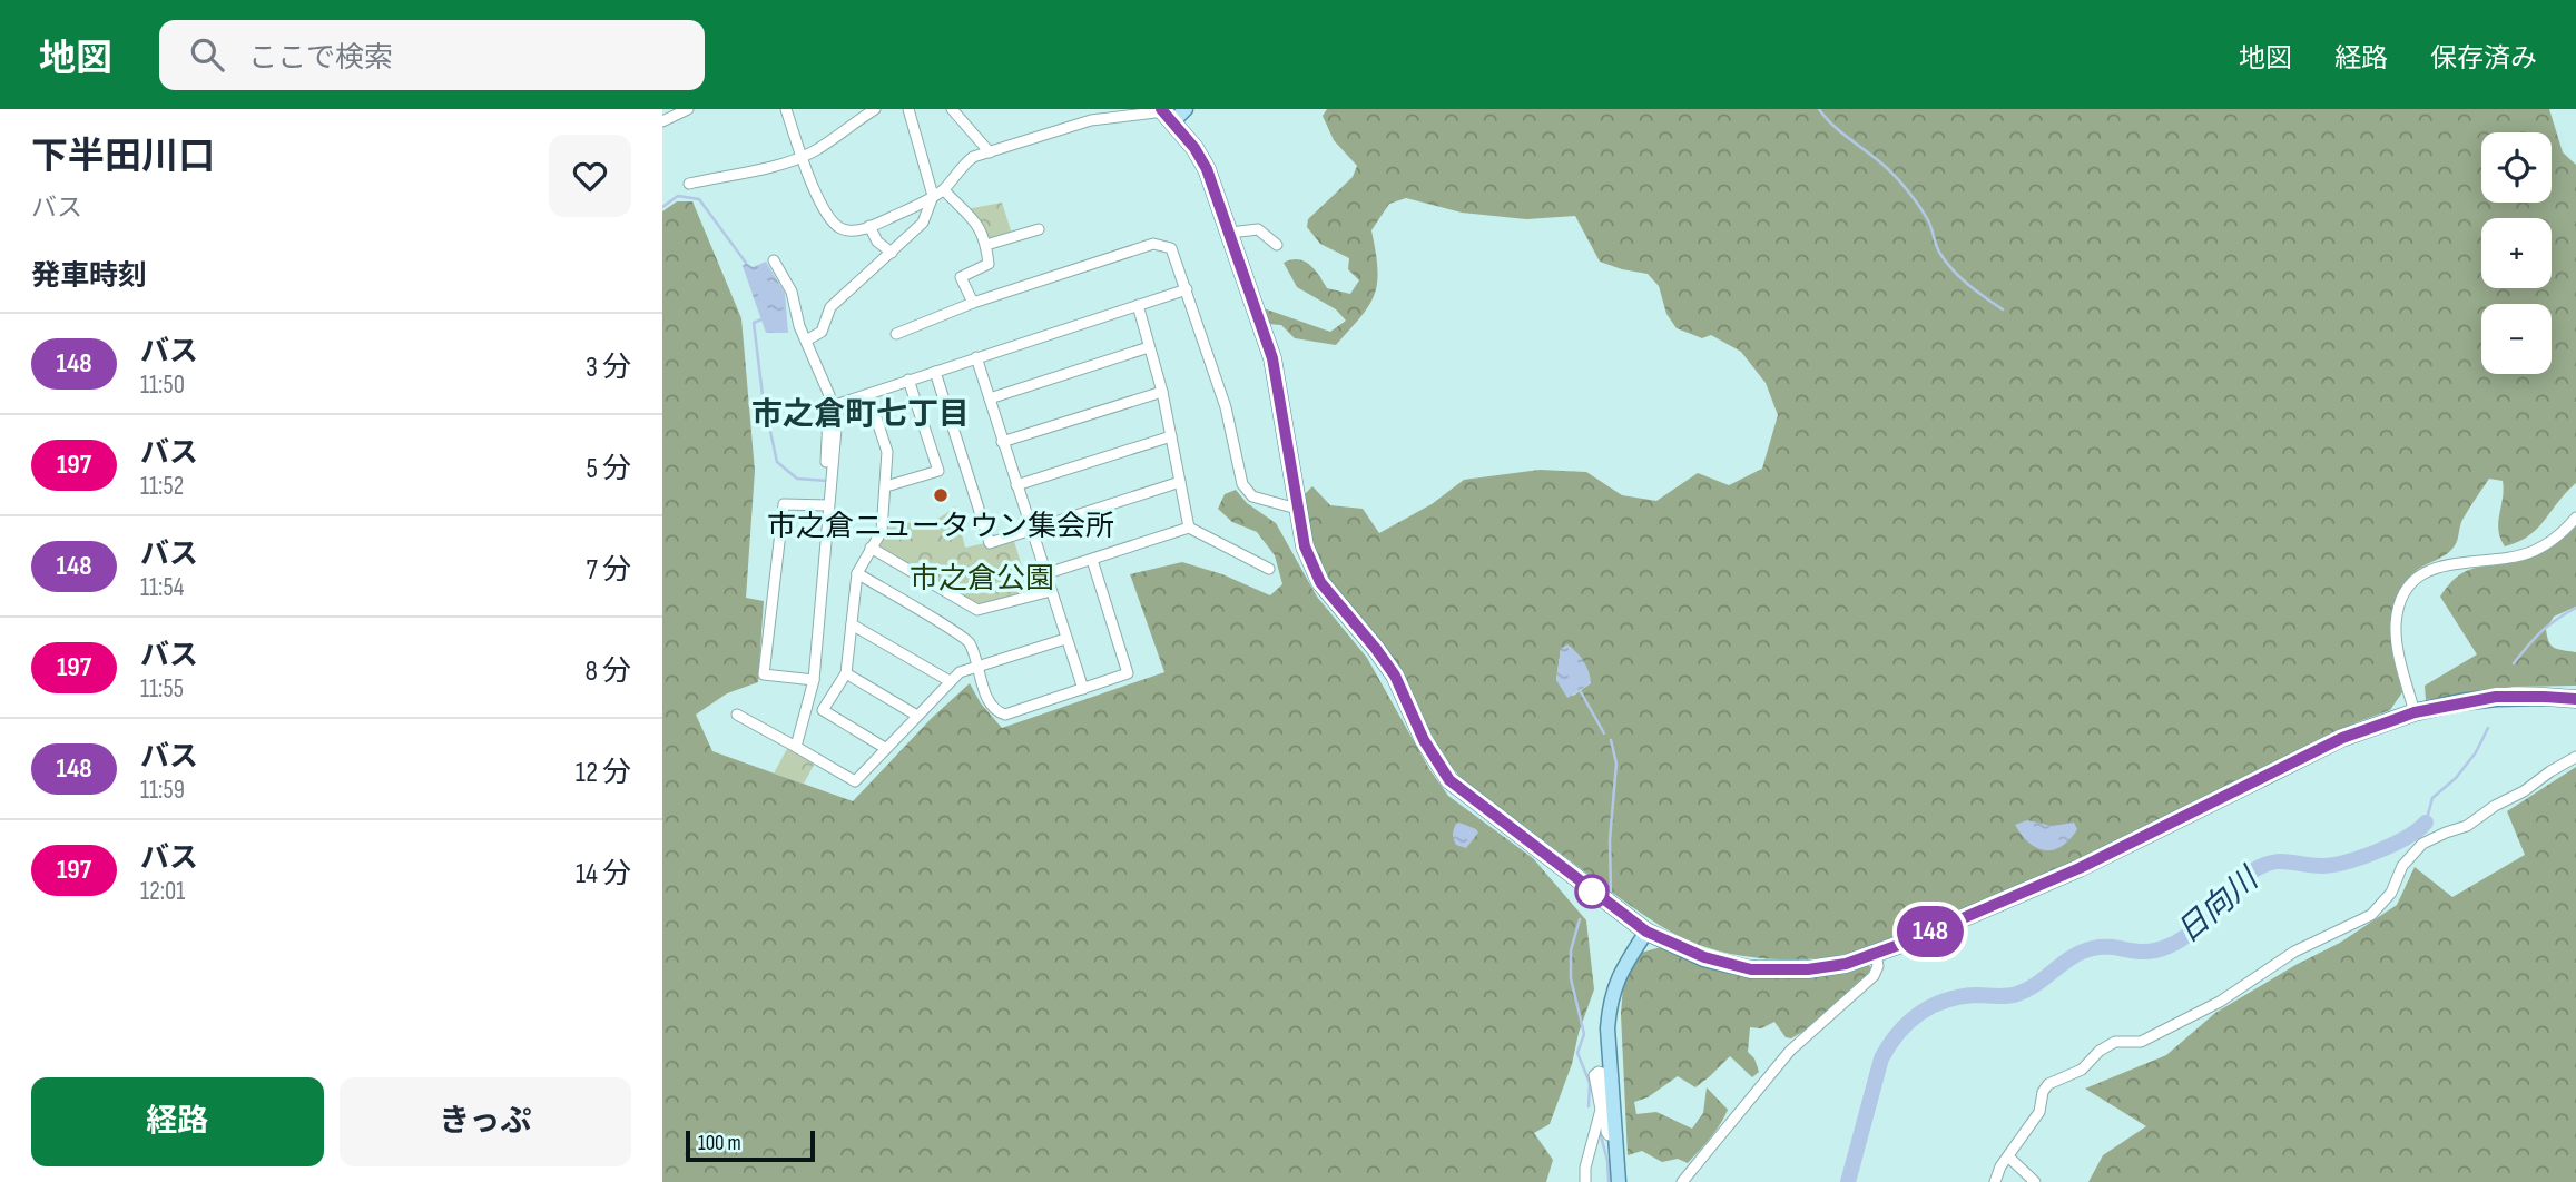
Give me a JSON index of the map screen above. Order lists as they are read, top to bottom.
{
  "districts": ["市之倉町七丁目"],
  "water": ["日向川"],
  "parks": ["市之倉公園"],
  "places": ["市之倉ニュータウン集会所"],
  "lines": ["bus line 148"],
  "scale_bar": "100 m",
  "page": {
    "header": "地図",
    "search": "ここで検索",
    "nav": ["地図", "経路", "保存済み"],
    "heading": [
      ["下半田川口", "バス"],
      "発車時刻"
    ],
    "on_map": "148",
    "map_buttons": ["+", "−"],
    "list": [
      {
        "mark": "148",
        "name": "バス",
        "note": "11:50",
        "value": "3 分"
      },
      {
        "mark": "197",
        "name": "バス",
        "note": "11:52",
        "value": "5 分"
      },
      {
        "mark": "148",
        "name": "バス",
        "note": "11:54",
        "value": "7 分"
      },
      {
        "mark": "197",
        "name": "バス",
        "note": "11:55",
        "value": "8 分"
      },
      {
        "mark": "148",
        "name": "バス",
        "note": "11:59",
        "value": "12 分"
      },
      {
        "mark": "197",
        "name": "バス",
        "note": "12:01",
        "value": "14 分"
      }
    ],
    "buttons": ["経路", "きっぷ"],
    "scale": "100 m"
  }
}
